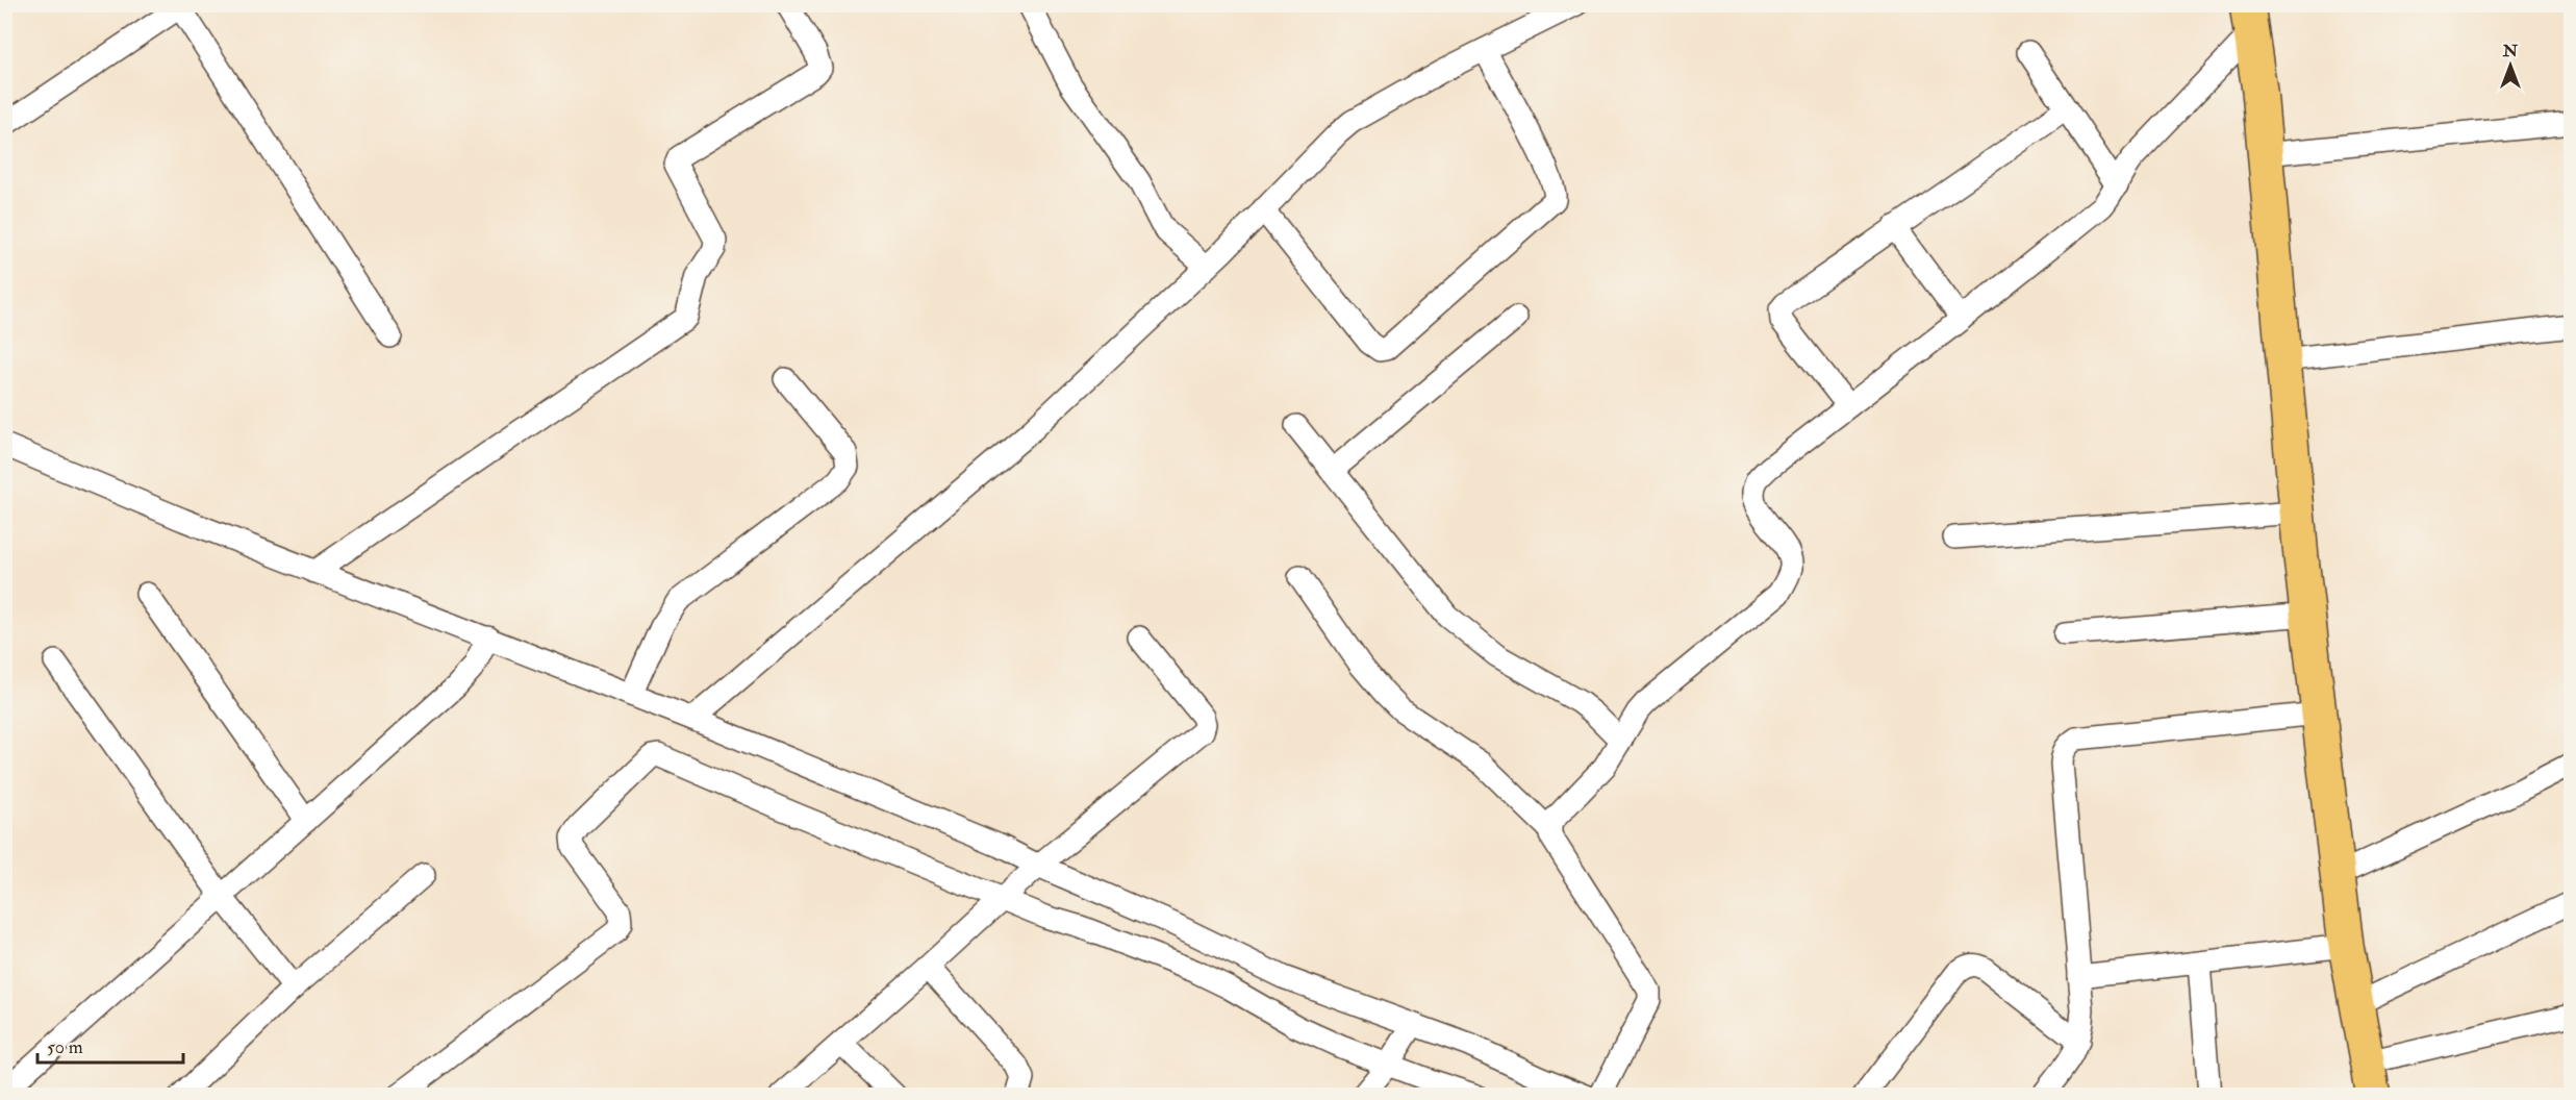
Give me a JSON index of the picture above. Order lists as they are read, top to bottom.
{
  "scale_bar": "50 m",
  "north": "top"
}
